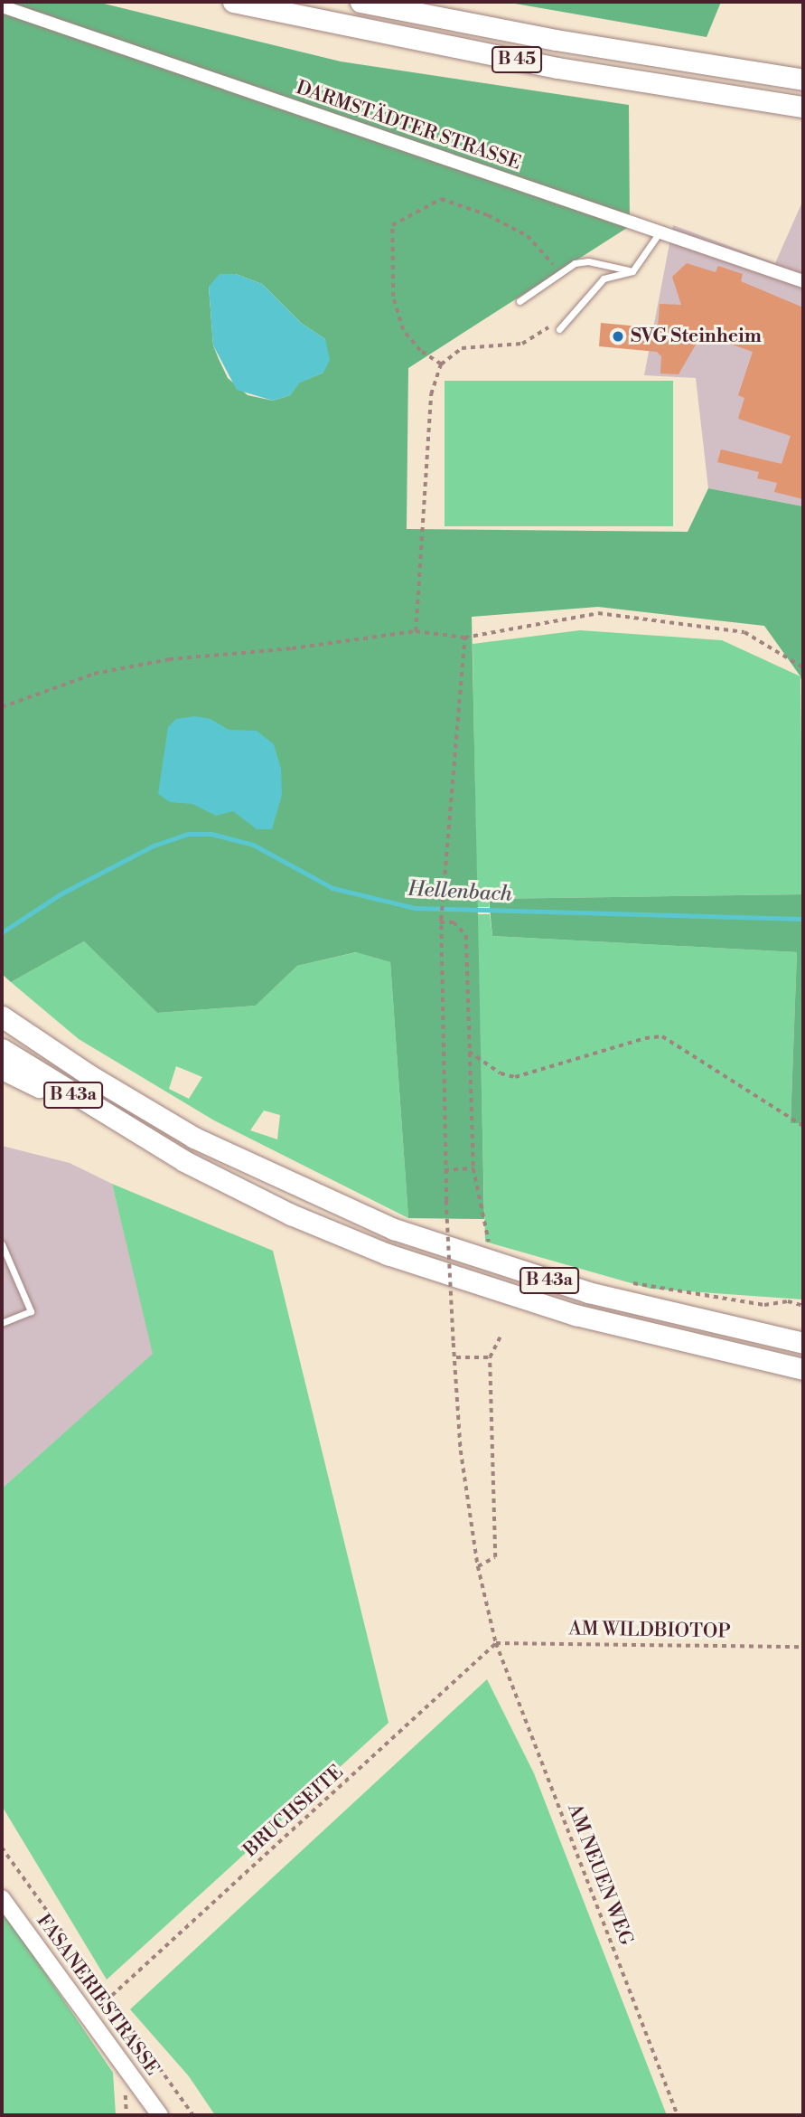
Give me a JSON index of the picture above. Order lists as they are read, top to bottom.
{
  "streets": {
    "highway": ["B 45", "B 43a"],
    "street": ["DARMSTÄDTER STRASSE", "FASANERIESTRASSE"],
    "path": ["AM WILDBIOTOP", "BRUCHSEITE", "AM NEUEN WEG"]
  },
  "crossings": [
    ["AM WILDBIOTOP", "BRUCHSEITE"],
    ["AM WILDBIOTOP", "AM NEUEN WEG"],
    ["BRUCHSEITE", "AM NEUEN WEG"]
  ],
  "water": ["Hellenbach"],
  "places": ["SVG Steinheim"]
}
